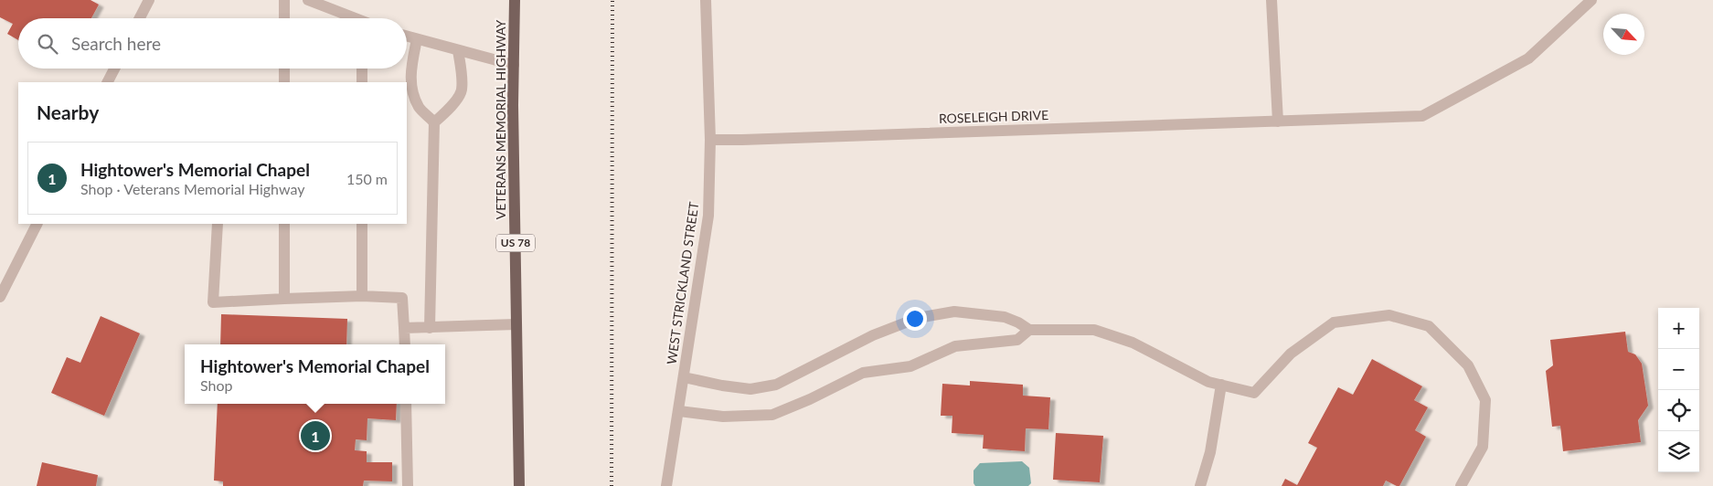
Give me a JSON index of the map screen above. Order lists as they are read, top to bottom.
{
  "streets": {
    "main road": ["VETERANS MEMORIAL HIGHWAY", "US 78"],
    "street": ["ROSELEIGH DRIVE", "WEST STRICKLAND STREET"]
  },
  "crossings": [
    ["ROSELEIGH DRIVE", "WEST STRICKLAND STREET"]
  ],
  "north": "bottom right",
  "page": {
    "search": "Search here",
    "heading": "Nearby",
    "list": [
      {
        "mark": "1",
        "name": "Hightower's Memorial Chapel",
        "note": "Shop · Veterans Memorial Highway",
        "value": "150 m"
      }
    ],
    "map_buttons": ["+", "−"],
    "popup": ["Hightower's Memorial Chapel", "Shop"],
    "pins": "1"
  }
}
